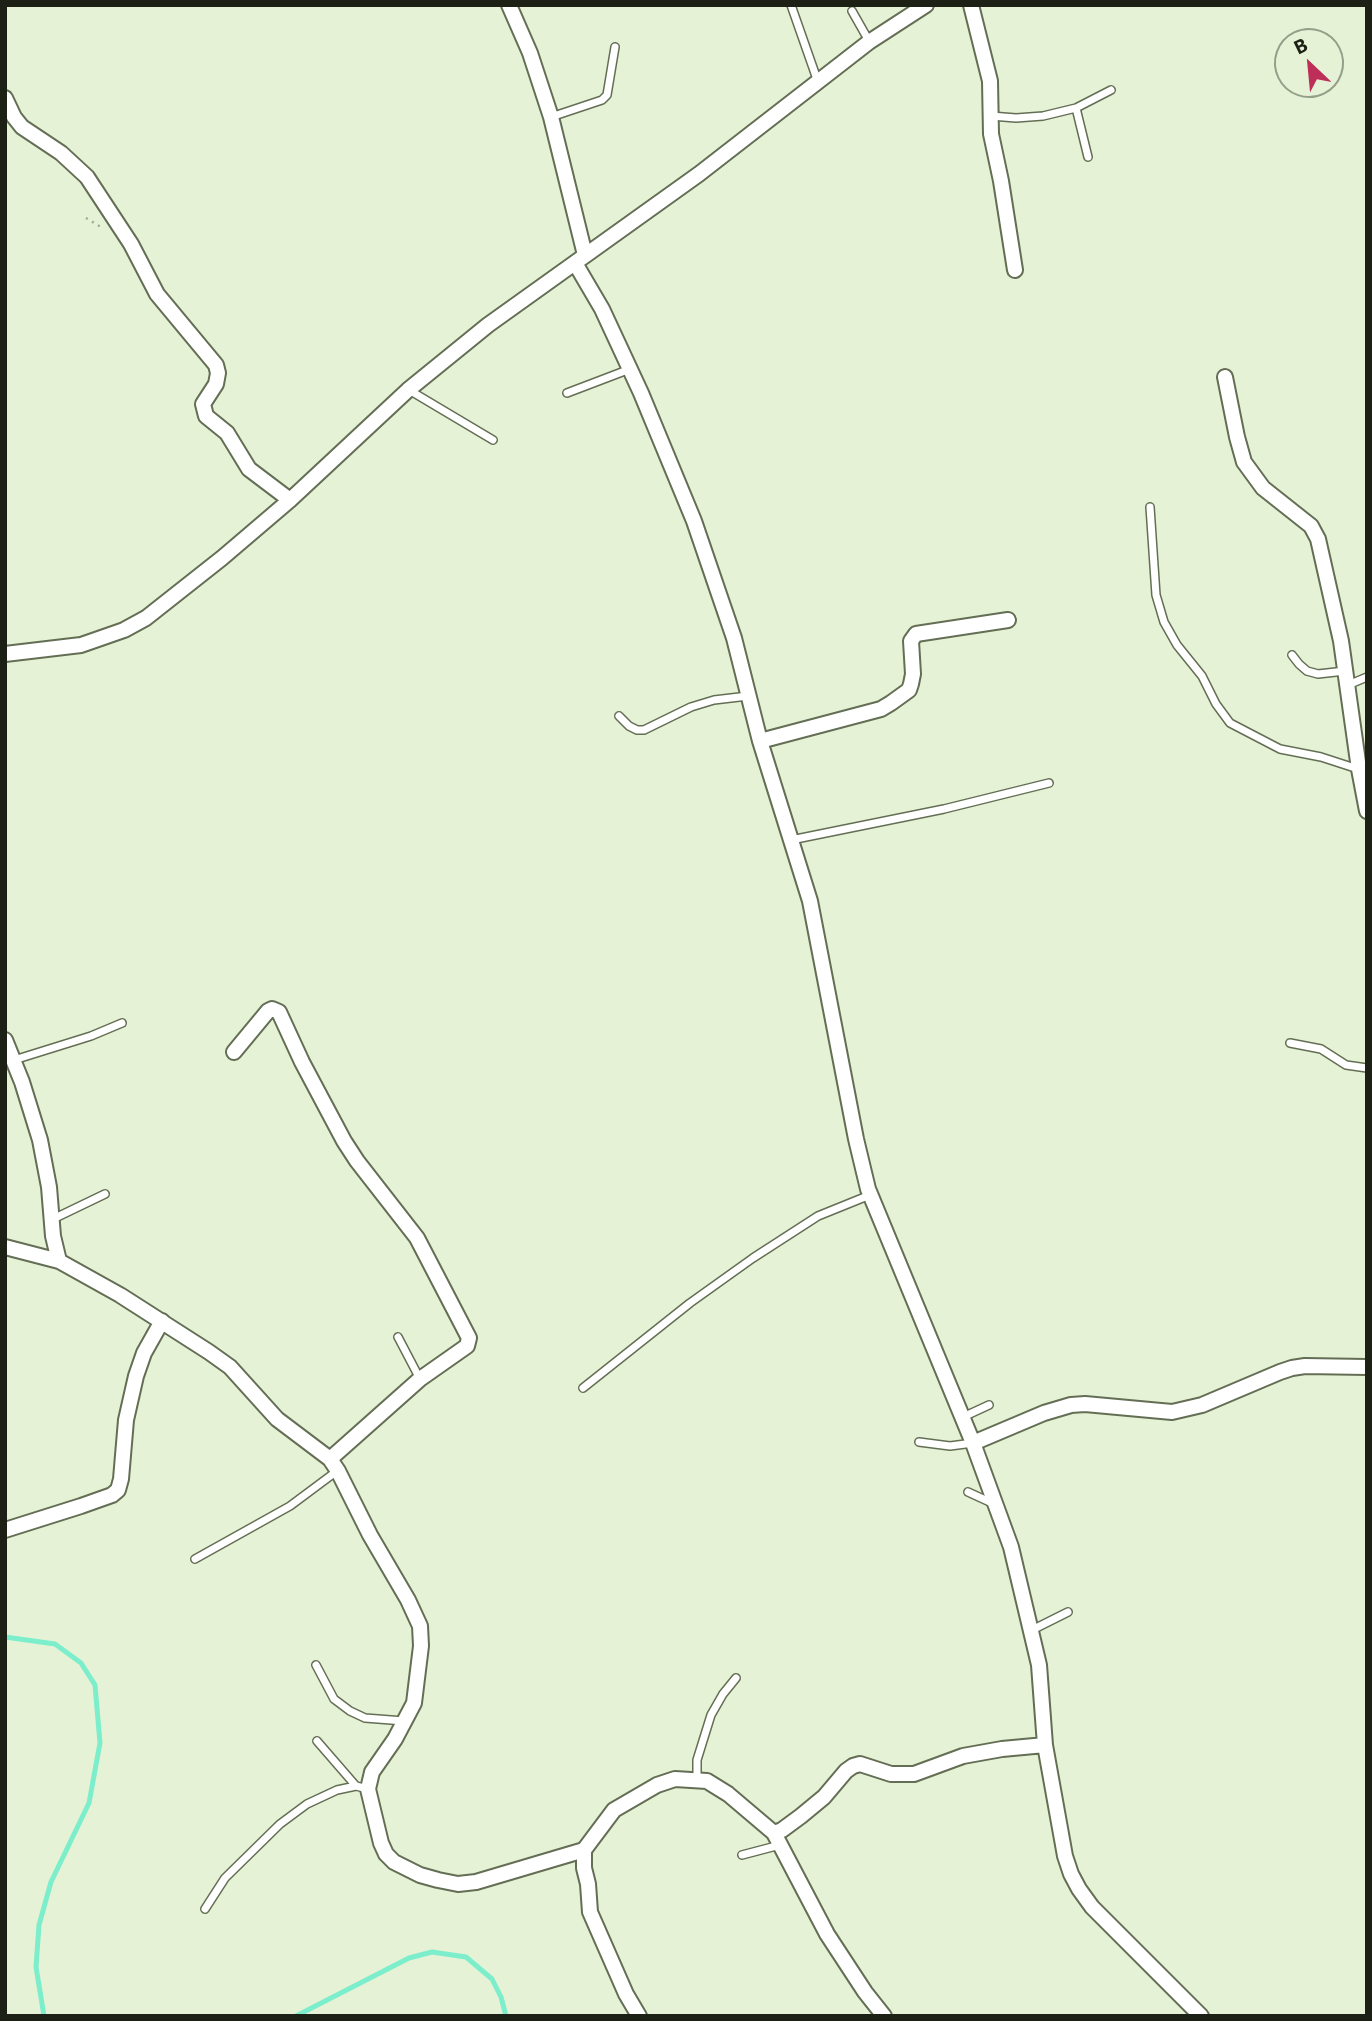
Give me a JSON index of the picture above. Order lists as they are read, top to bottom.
{
  "north": "top left"
}
